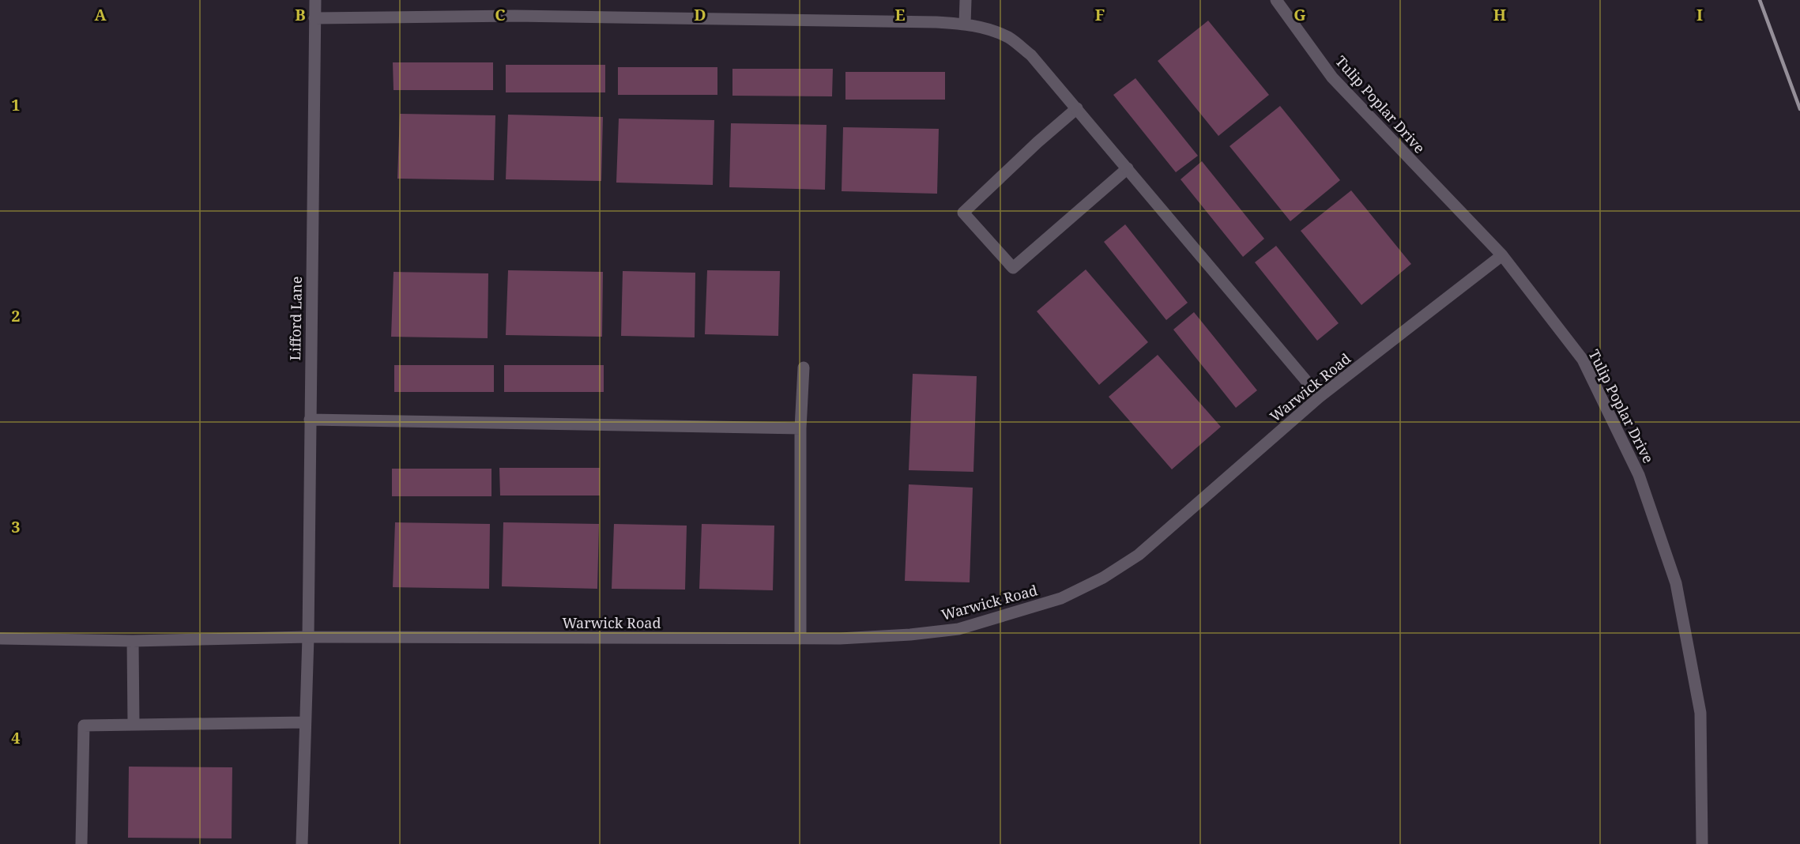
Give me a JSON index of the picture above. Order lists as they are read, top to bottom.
{
  "streets": {
    "street": ["Tulip Poplar Drive", "Lifford Lane", "Warwick Road"]
  },
  "crossings": [
    ["Tulip Poplar Drive", "Warwick Road"],
    ["Lifford Lane", "Warwick Road"]
  ],
  "grid": {
    "columns": [
      "A",
      "B",
      "C",
      "D",
      "E",
      "F",
      "G",
      "H",
      "I"
    ],
    "rows": [
      "1",
      "2",
      "3",
      "4"
    ]
  }
}
